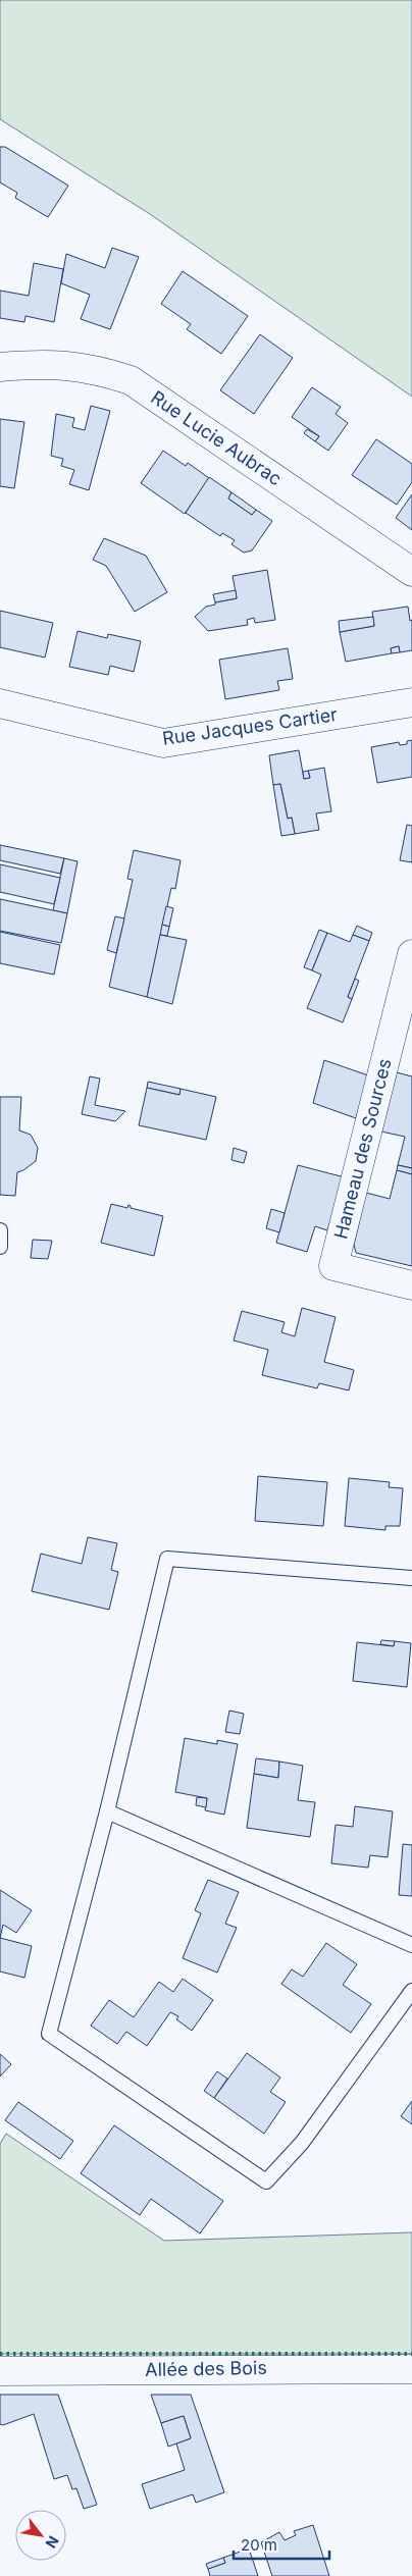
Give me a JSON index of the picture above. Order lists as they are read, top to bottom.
{
  "streets": {
    "street": [
      "Rue Lucie Aubrac",
      "Rue Jacques Cartier",
      "Hameau des Sources",
      "Allée des Bois"
    ]
  },
  "scale_bar": "20 m",
  "north": "bottom right"
}
